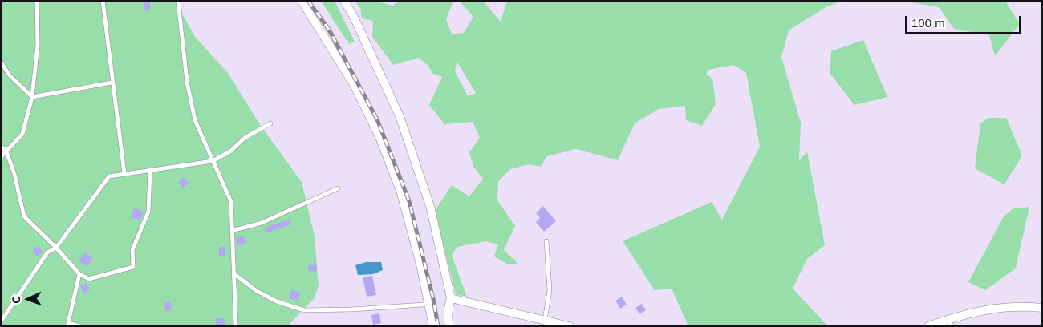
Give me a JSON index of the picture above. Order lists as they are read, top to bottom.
{
  "scale_bar": "100 m",
  "north": "left"
}
